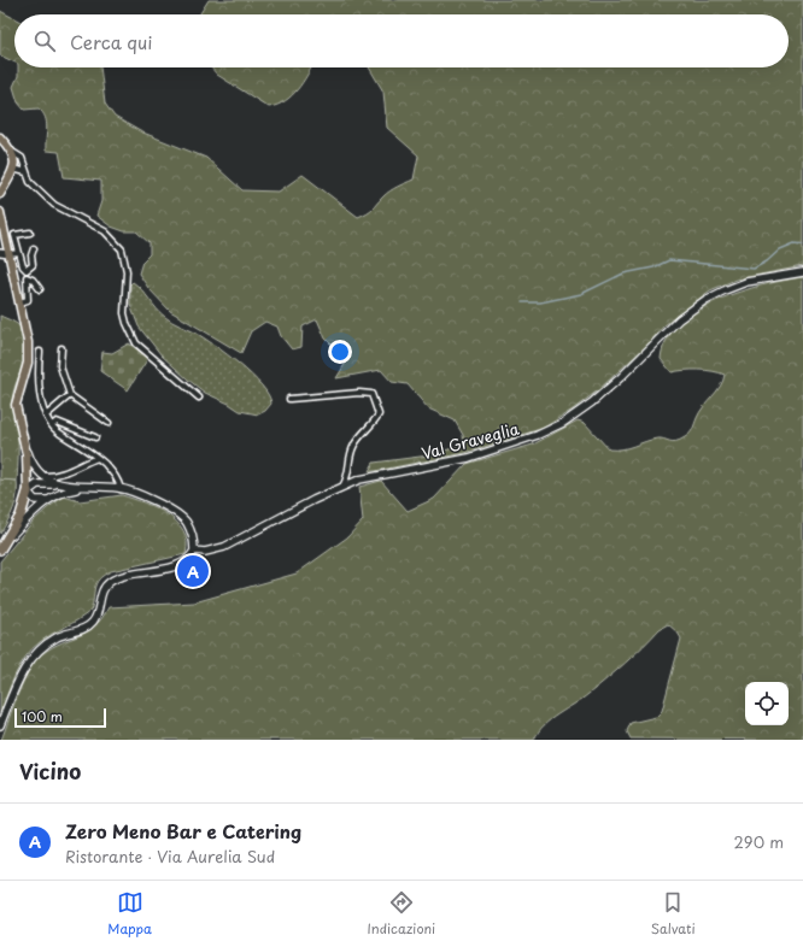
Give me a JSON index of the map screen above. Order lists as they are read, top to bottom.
{
  "streets": {
    "main road": ["Val Graveglia"]
  },
  "scale_bar": "100 m",
  "page": {
    "search": "Cerca qui",
    "pins": "A",
    "scale": "100 m",
    "heading": "Vicino",
    "list": [
      {
        "mark": "A",
        "name": "Zero Meno Bar e Catering",
        "note": "Ristorante · Via Aurelia Sud",
        "value": "290 m"
      }
    ],
    "nav": ["Mappa", "Indicazioni", "Salvati"]
  }
}
